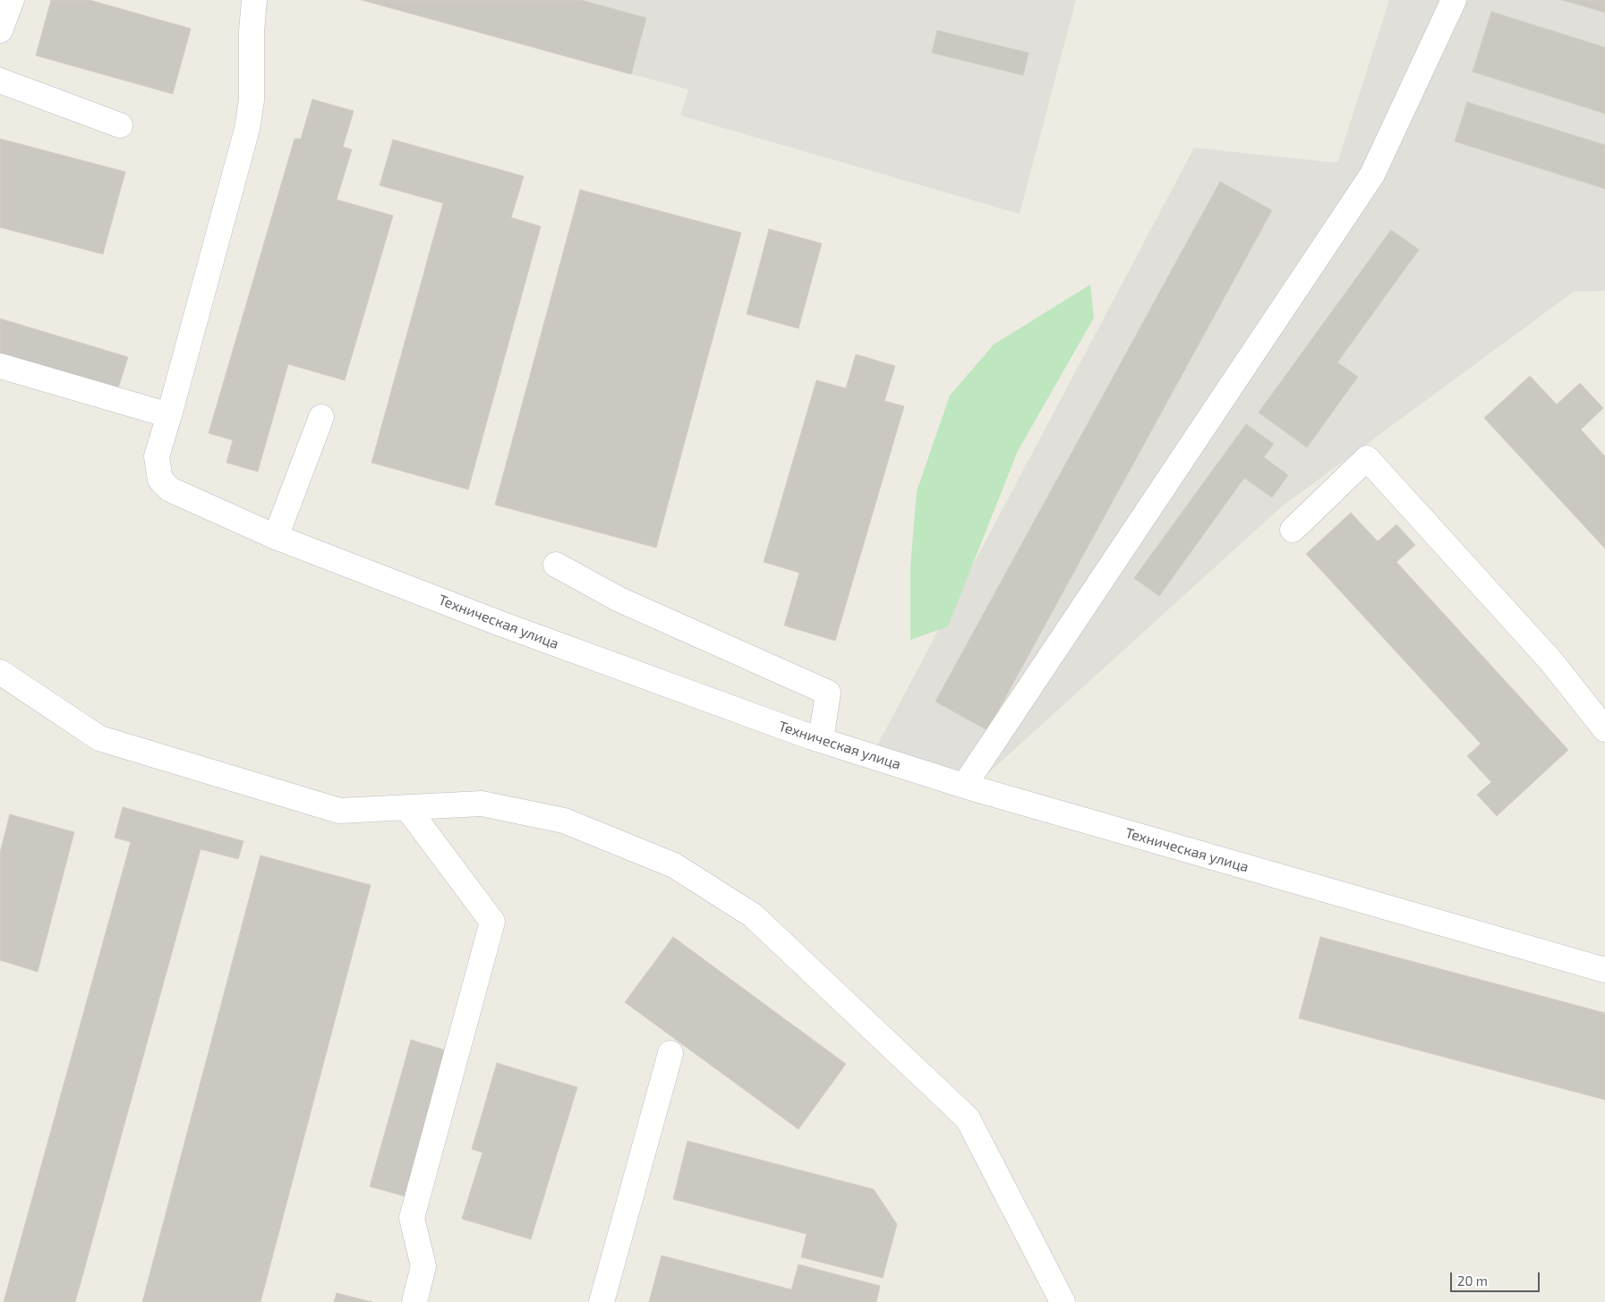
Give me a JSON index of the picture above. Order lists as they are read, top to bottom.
{
  "streets": {
    "lane": ["Техническая улица"]
  },
  "scale_bar": "20 m"
}
